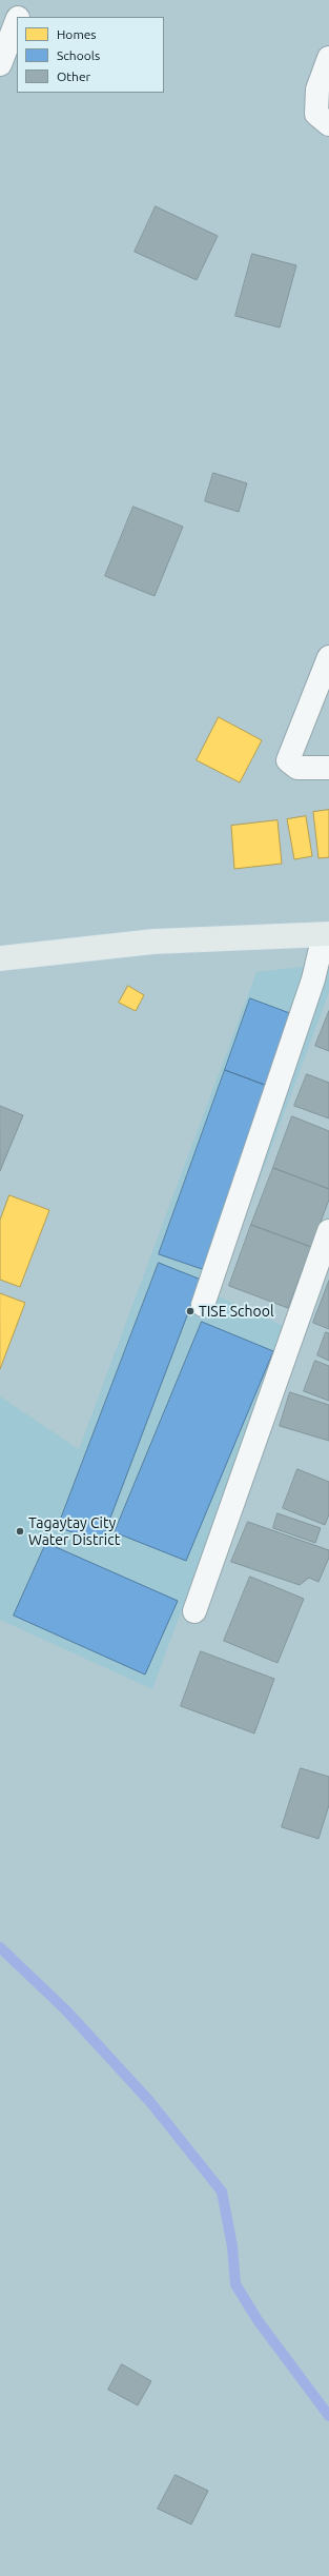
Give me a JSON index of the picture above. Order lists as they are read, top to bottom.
{
  "places": ["TISE School", "Tagaytay City Water District"],
  "legend": ["Homes", "Schools", "Other"]
}
